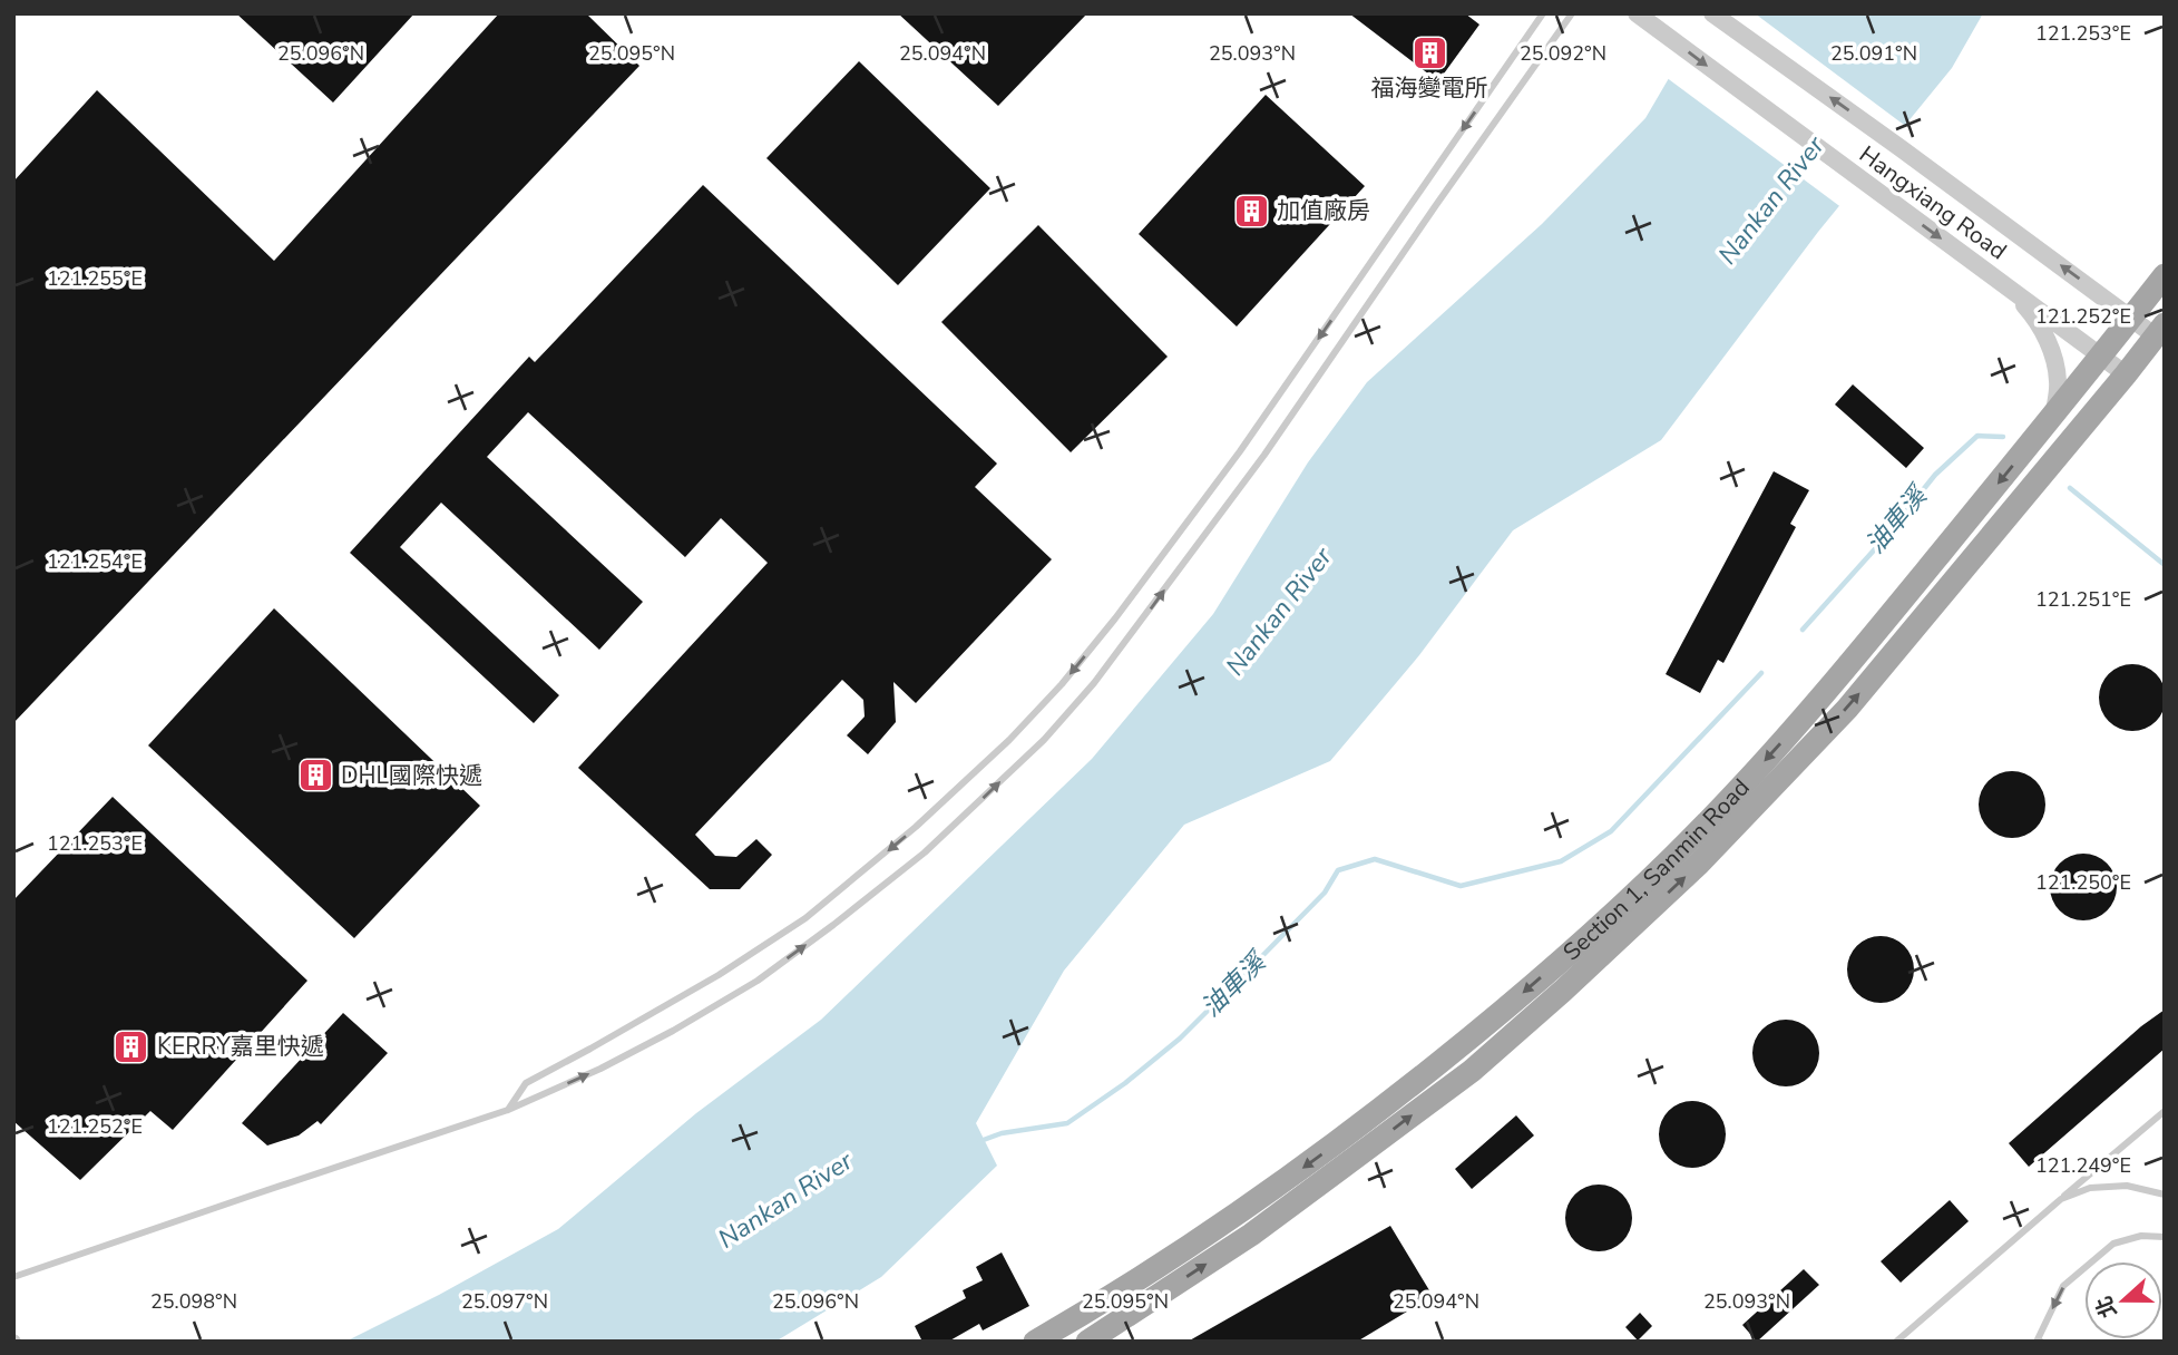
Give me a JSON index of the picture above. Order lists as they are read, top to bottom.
{
  "streets": {
    "main road": ["Section 1, Sanmin Road"],
    "street": ["Hangxiang Road"]
  },
  "crossings": [
    ["Hangxiang Road", "Section 1, Sanmin Road"]
  ],
  "water": ["Nankan River", "油車溪"],
  "places": {
    "building": [
      "福海變電所",
      "加值廠房",
      "DHL國際快遞",
      "KERRY嘉里快遞"
    ]
  },
  "north": "left",
  "coordinates": [
    "121.253°E",
    "25.096°N",
    "25.095°N",
    "25.094°N",
    "25.093°N",
    "25.092°N",
    "25.091°N",
    "121.255°E",
    "121.252°E",
    "121.254°E",
    "121.251°E",
    "121.250°E",
    "121.249°E",
    "25.098°N",
    "25.097°N"
  ]
}
